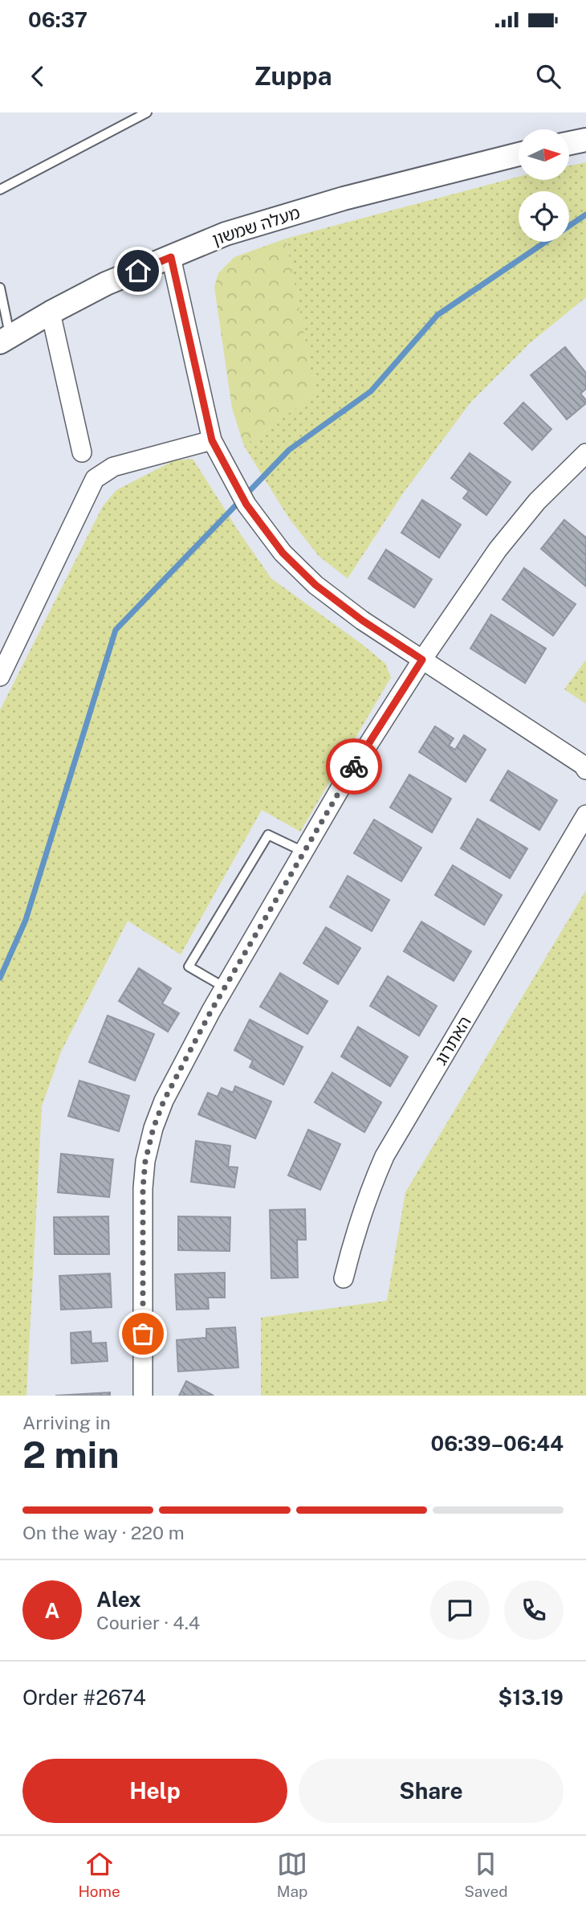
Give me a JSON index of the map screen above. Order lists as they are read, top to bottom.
{
  "streets": {
    "street": ["מעלה שמשון", "האתרוג"]
  },
  "north": "right",
  "page": {
    "status": "06:37",
    "header": "Zuppa",
    "heading": ["2 min", "Arriving in", "06:39–06:44"],
    "panel": [
      "Alex",
      "Courier · 4.4",
      "Order #2674",
      "$13.19"
    ],
    "bar": "On the way · 220 m",
    "round": "A",
    "buttons": ["Help", "Share"],
    "tabs": ["Home", "Map", "Saved"]
  }
}
